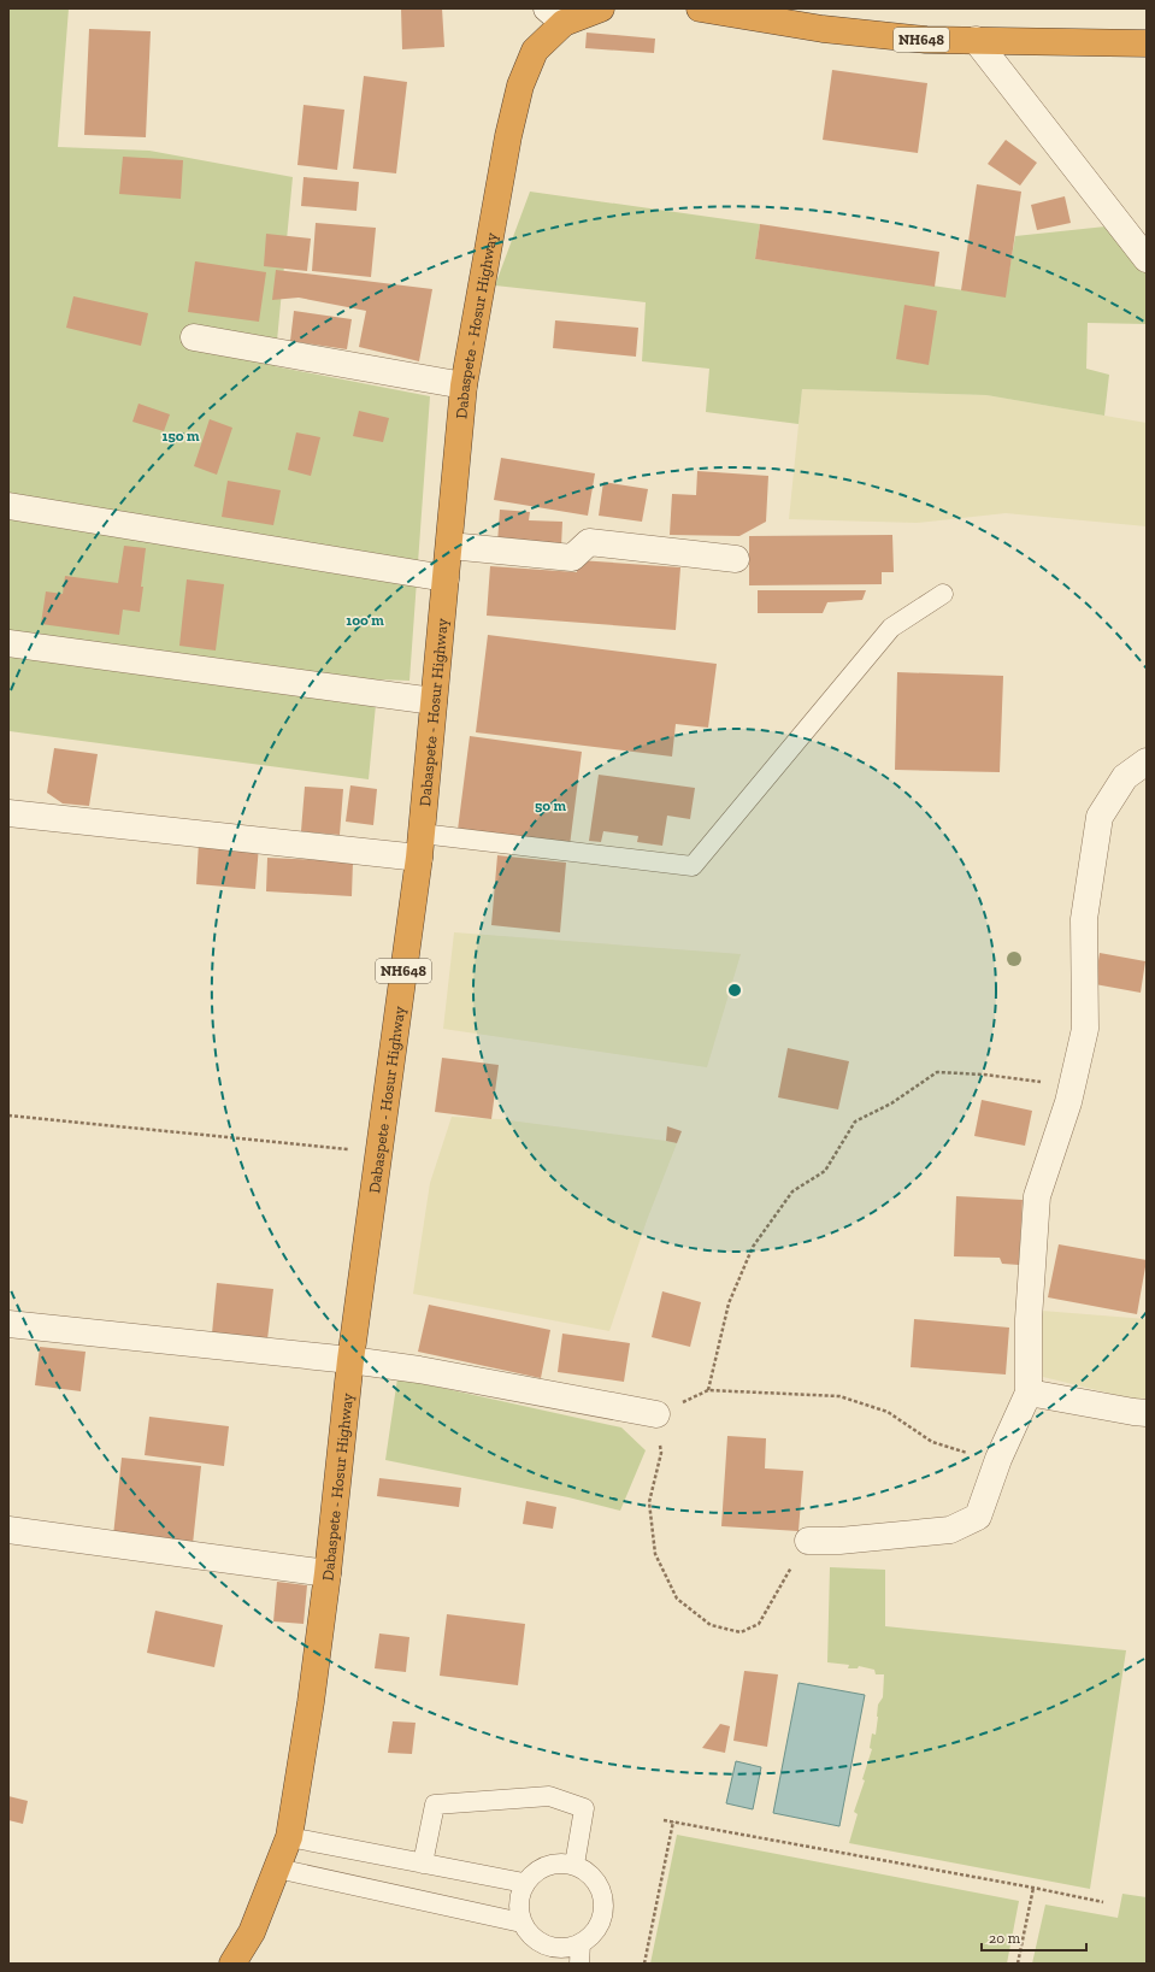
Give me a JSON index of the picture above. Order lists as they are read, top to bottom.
{
  "streets": {
    "highway": ["NH648", "Dabaspete - Hosur Highway"]
  },
  "scale_bar": "20 m",
  "rings": ["150 m", "100 m", "50 m"]
}
